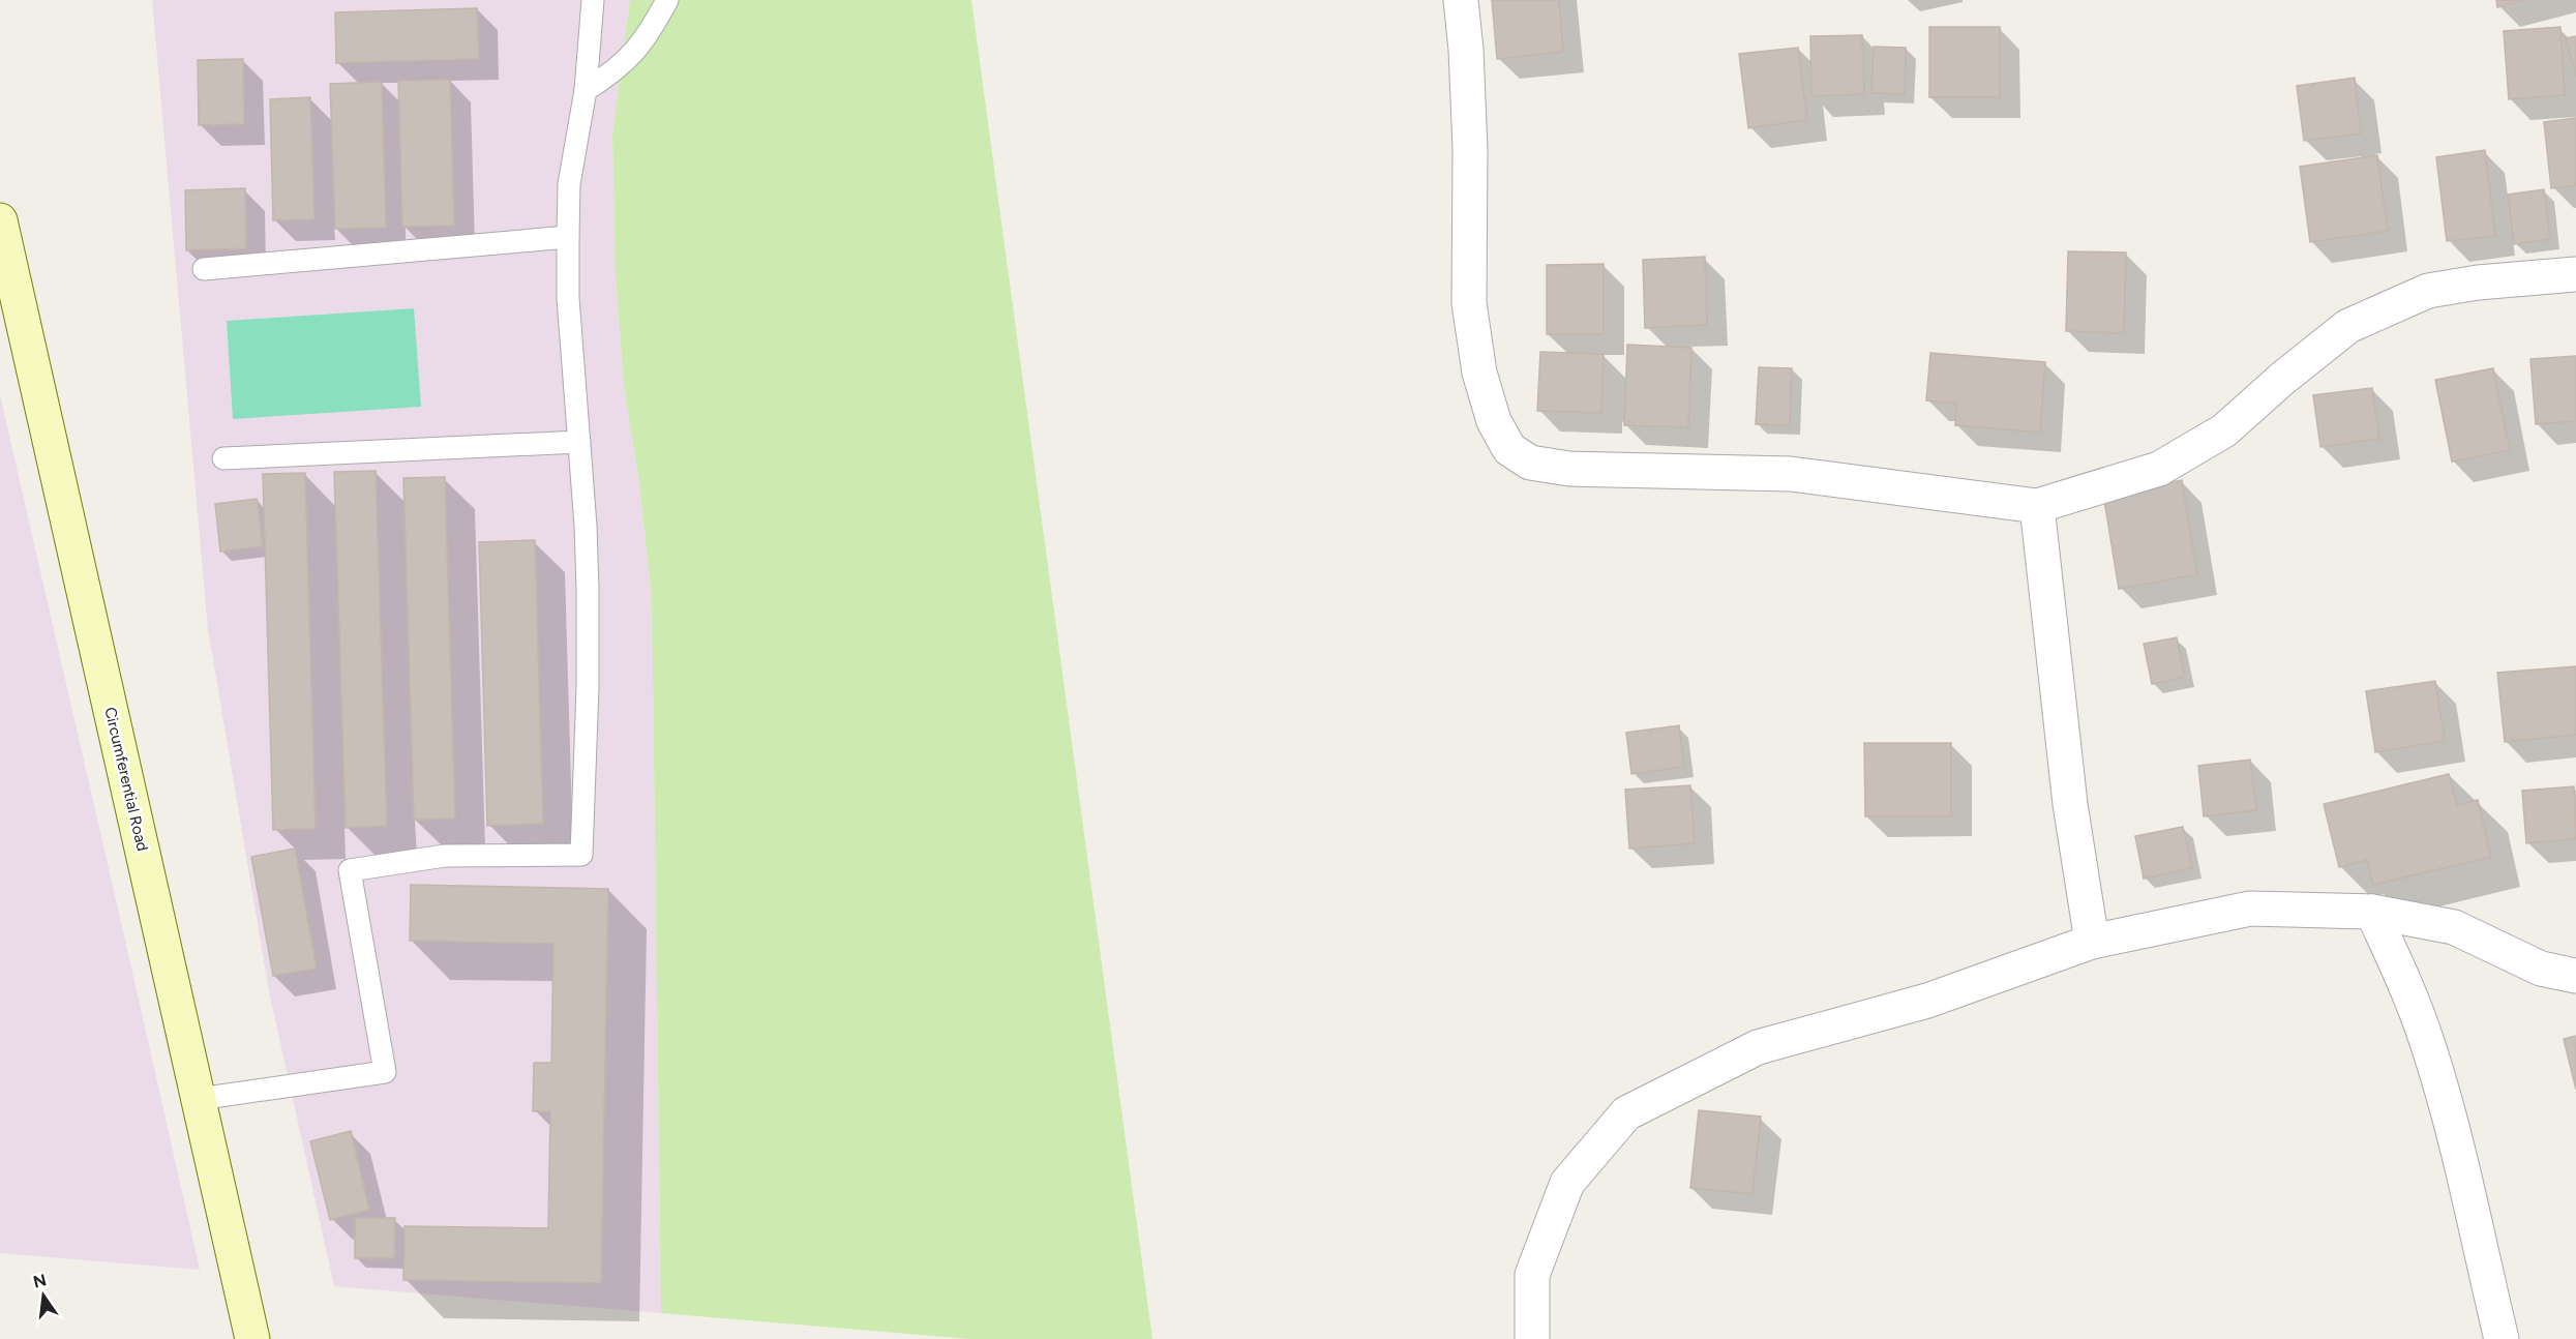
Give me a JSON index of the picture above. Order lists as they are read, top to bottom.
{
  "streets": {
    "main road": ["Circumferential Road"]
  },
  "north": "top"
}
